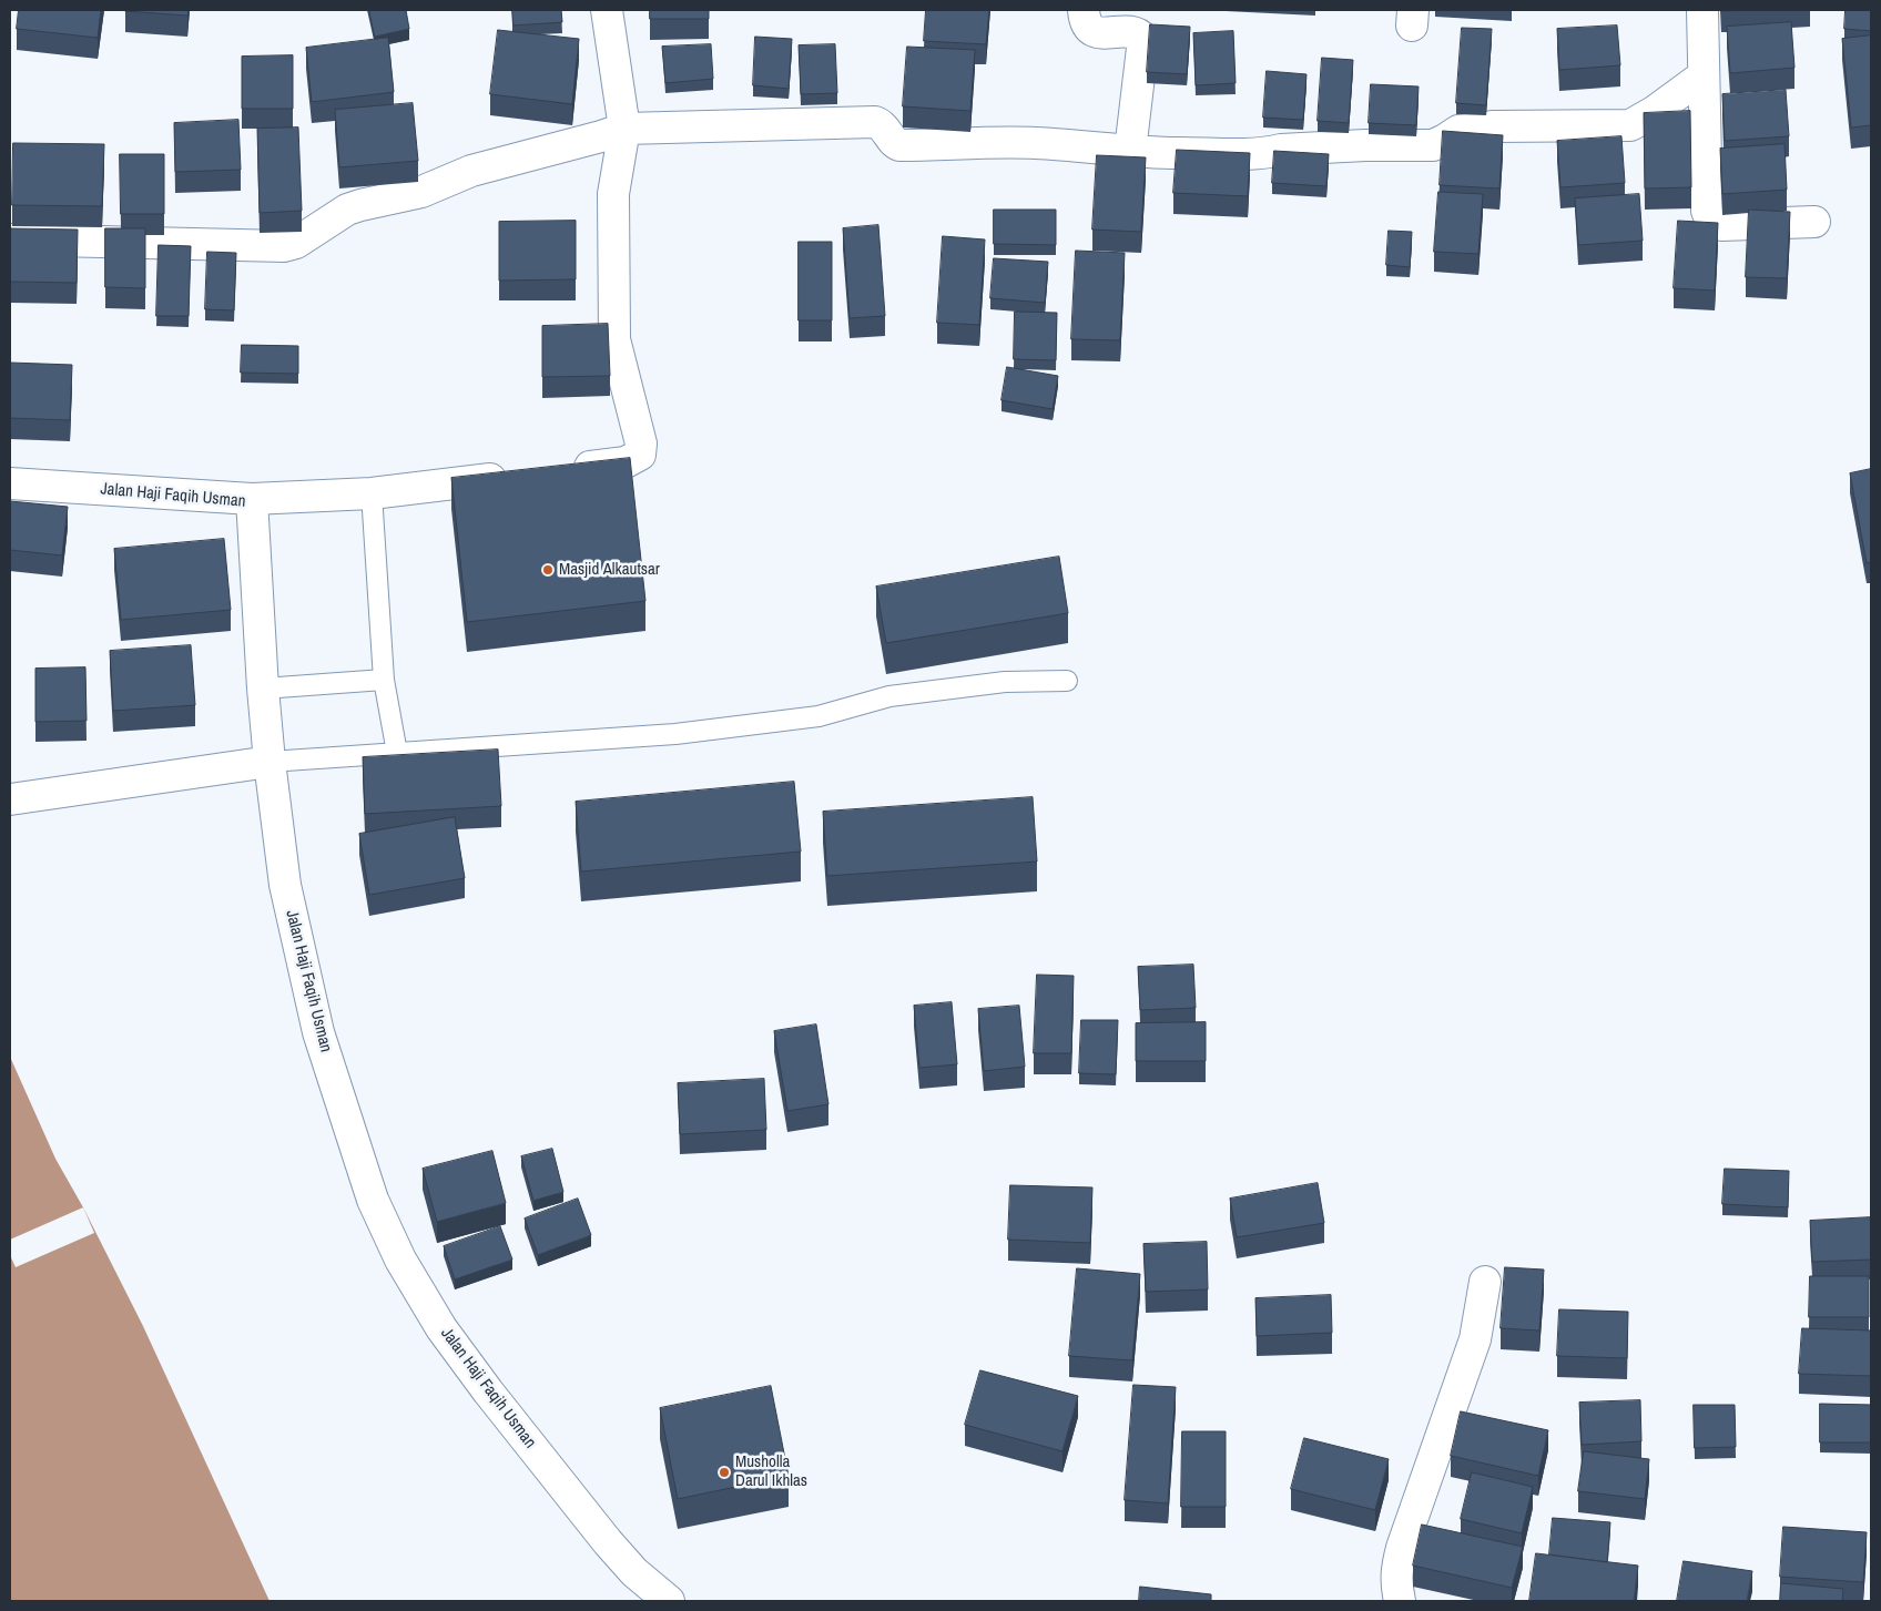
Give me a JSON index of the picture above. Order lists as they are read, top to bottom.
{
  "streets": {
    "street": ["Jalan Haji Faqih Usman"]
  },
  "places": ["Masjid Alkautsar", "Musholla Darul Ikhlas"]
}
